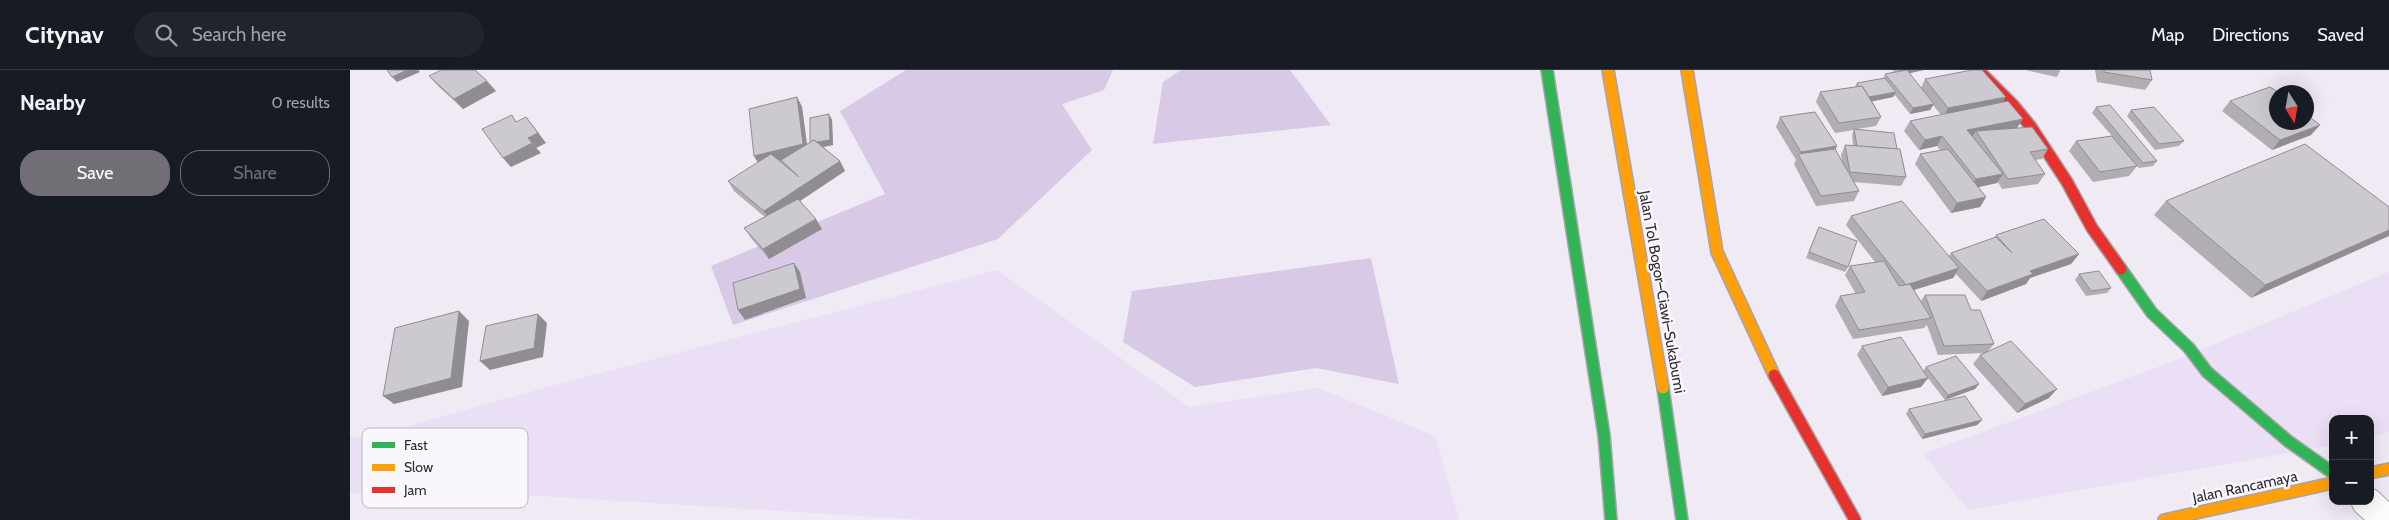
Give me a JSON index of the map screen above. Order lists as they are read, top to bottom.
{
  "streets": {
    "main road": ["Jalan Tol Bogor–Ciawi–Sukabumi", "Jalan Rancamaya"]
  },
  "legend": ["Fast", "Slow", "Jam"],
  "north": "bottom",
  "page": {
    "header": "Citynav",
    "search": "Search here",
    "nav": ["Map", "Directions", "Saved"],
    "heading": ["Nearby", "0 results"],
    "buttons": ["Save", "Share"],
    "map_buttons": ["+", "−"]
  }
}
